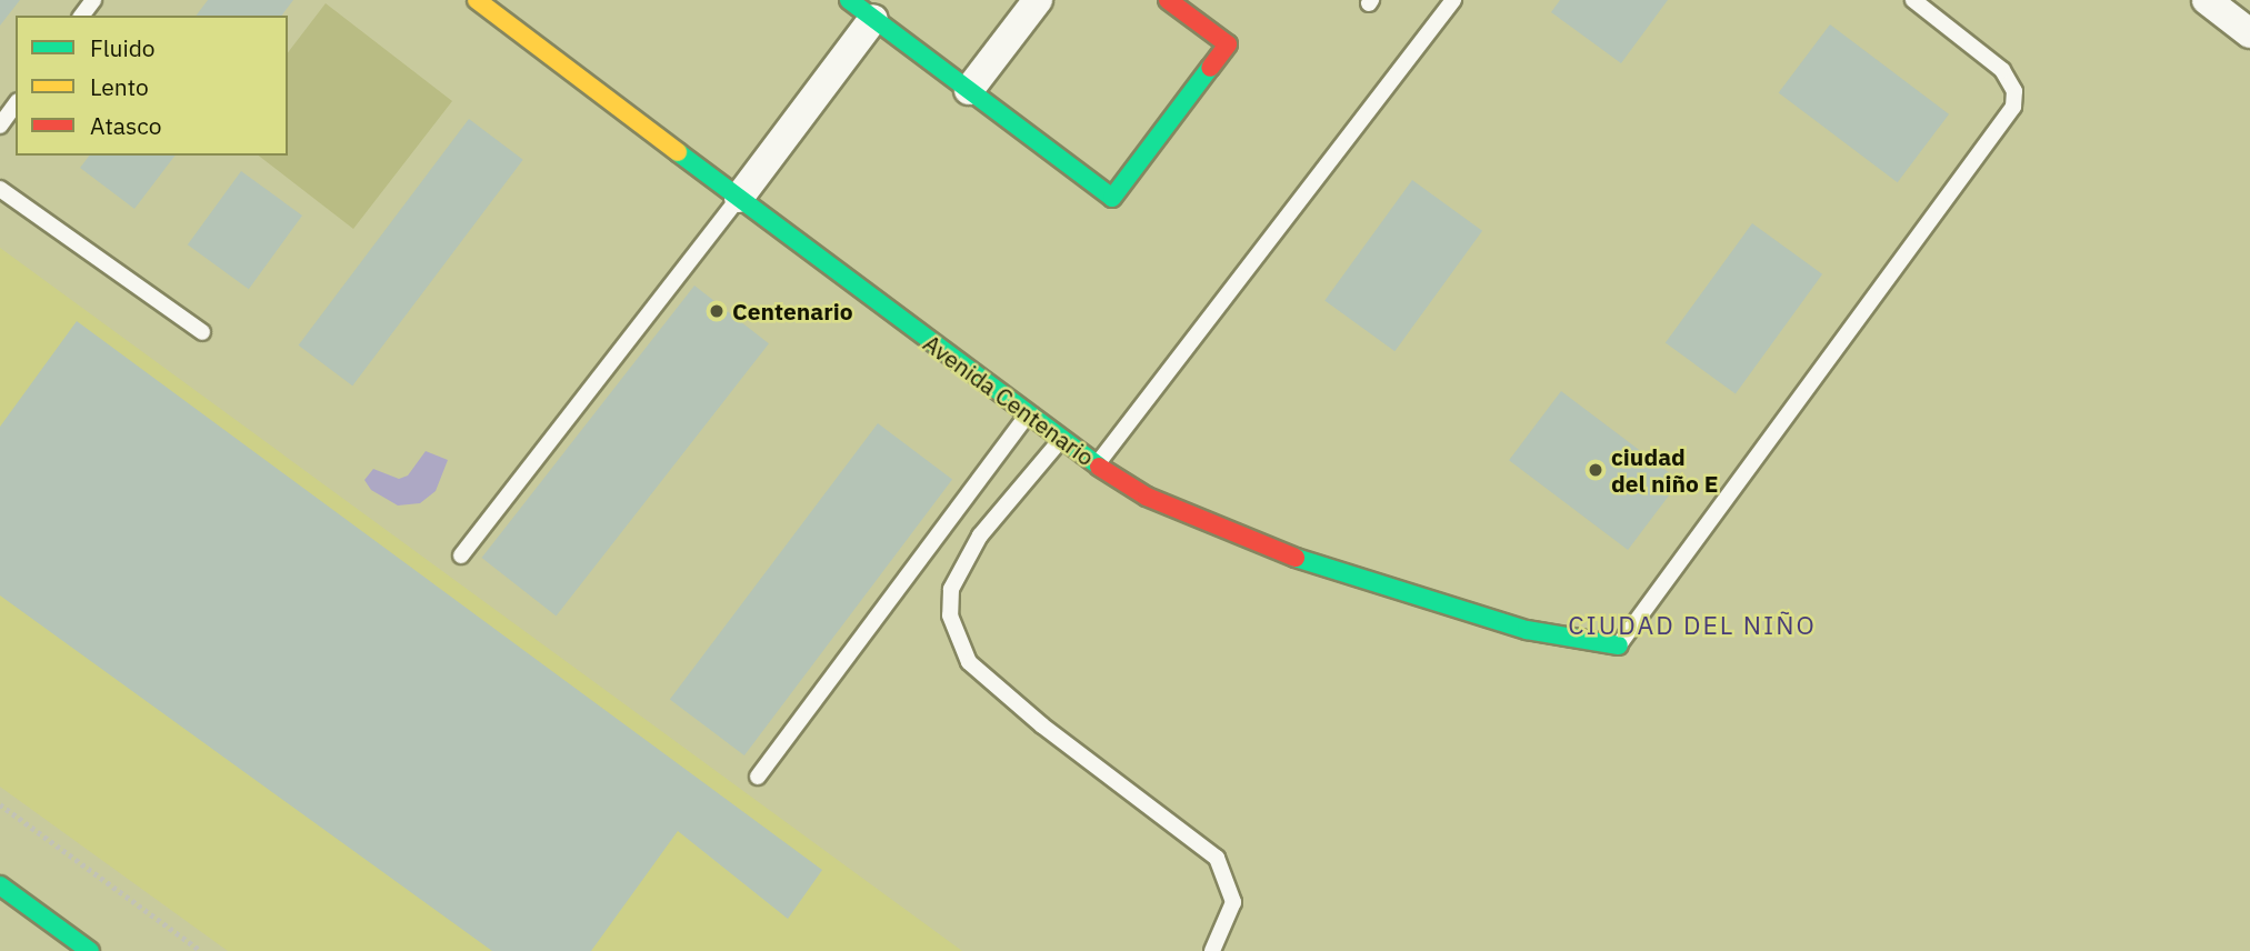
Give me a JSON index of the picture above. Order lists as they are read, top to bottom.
{
  "streets": {
    "street": ["Avenida Centenario"]
  },
  "districts": ["CIUDAD DEL NIÑO"],
  "places": ["Centenario", "ciudad del niño E"],
  "legend": ["Fluido", "Lento", "Atasco"]
}
